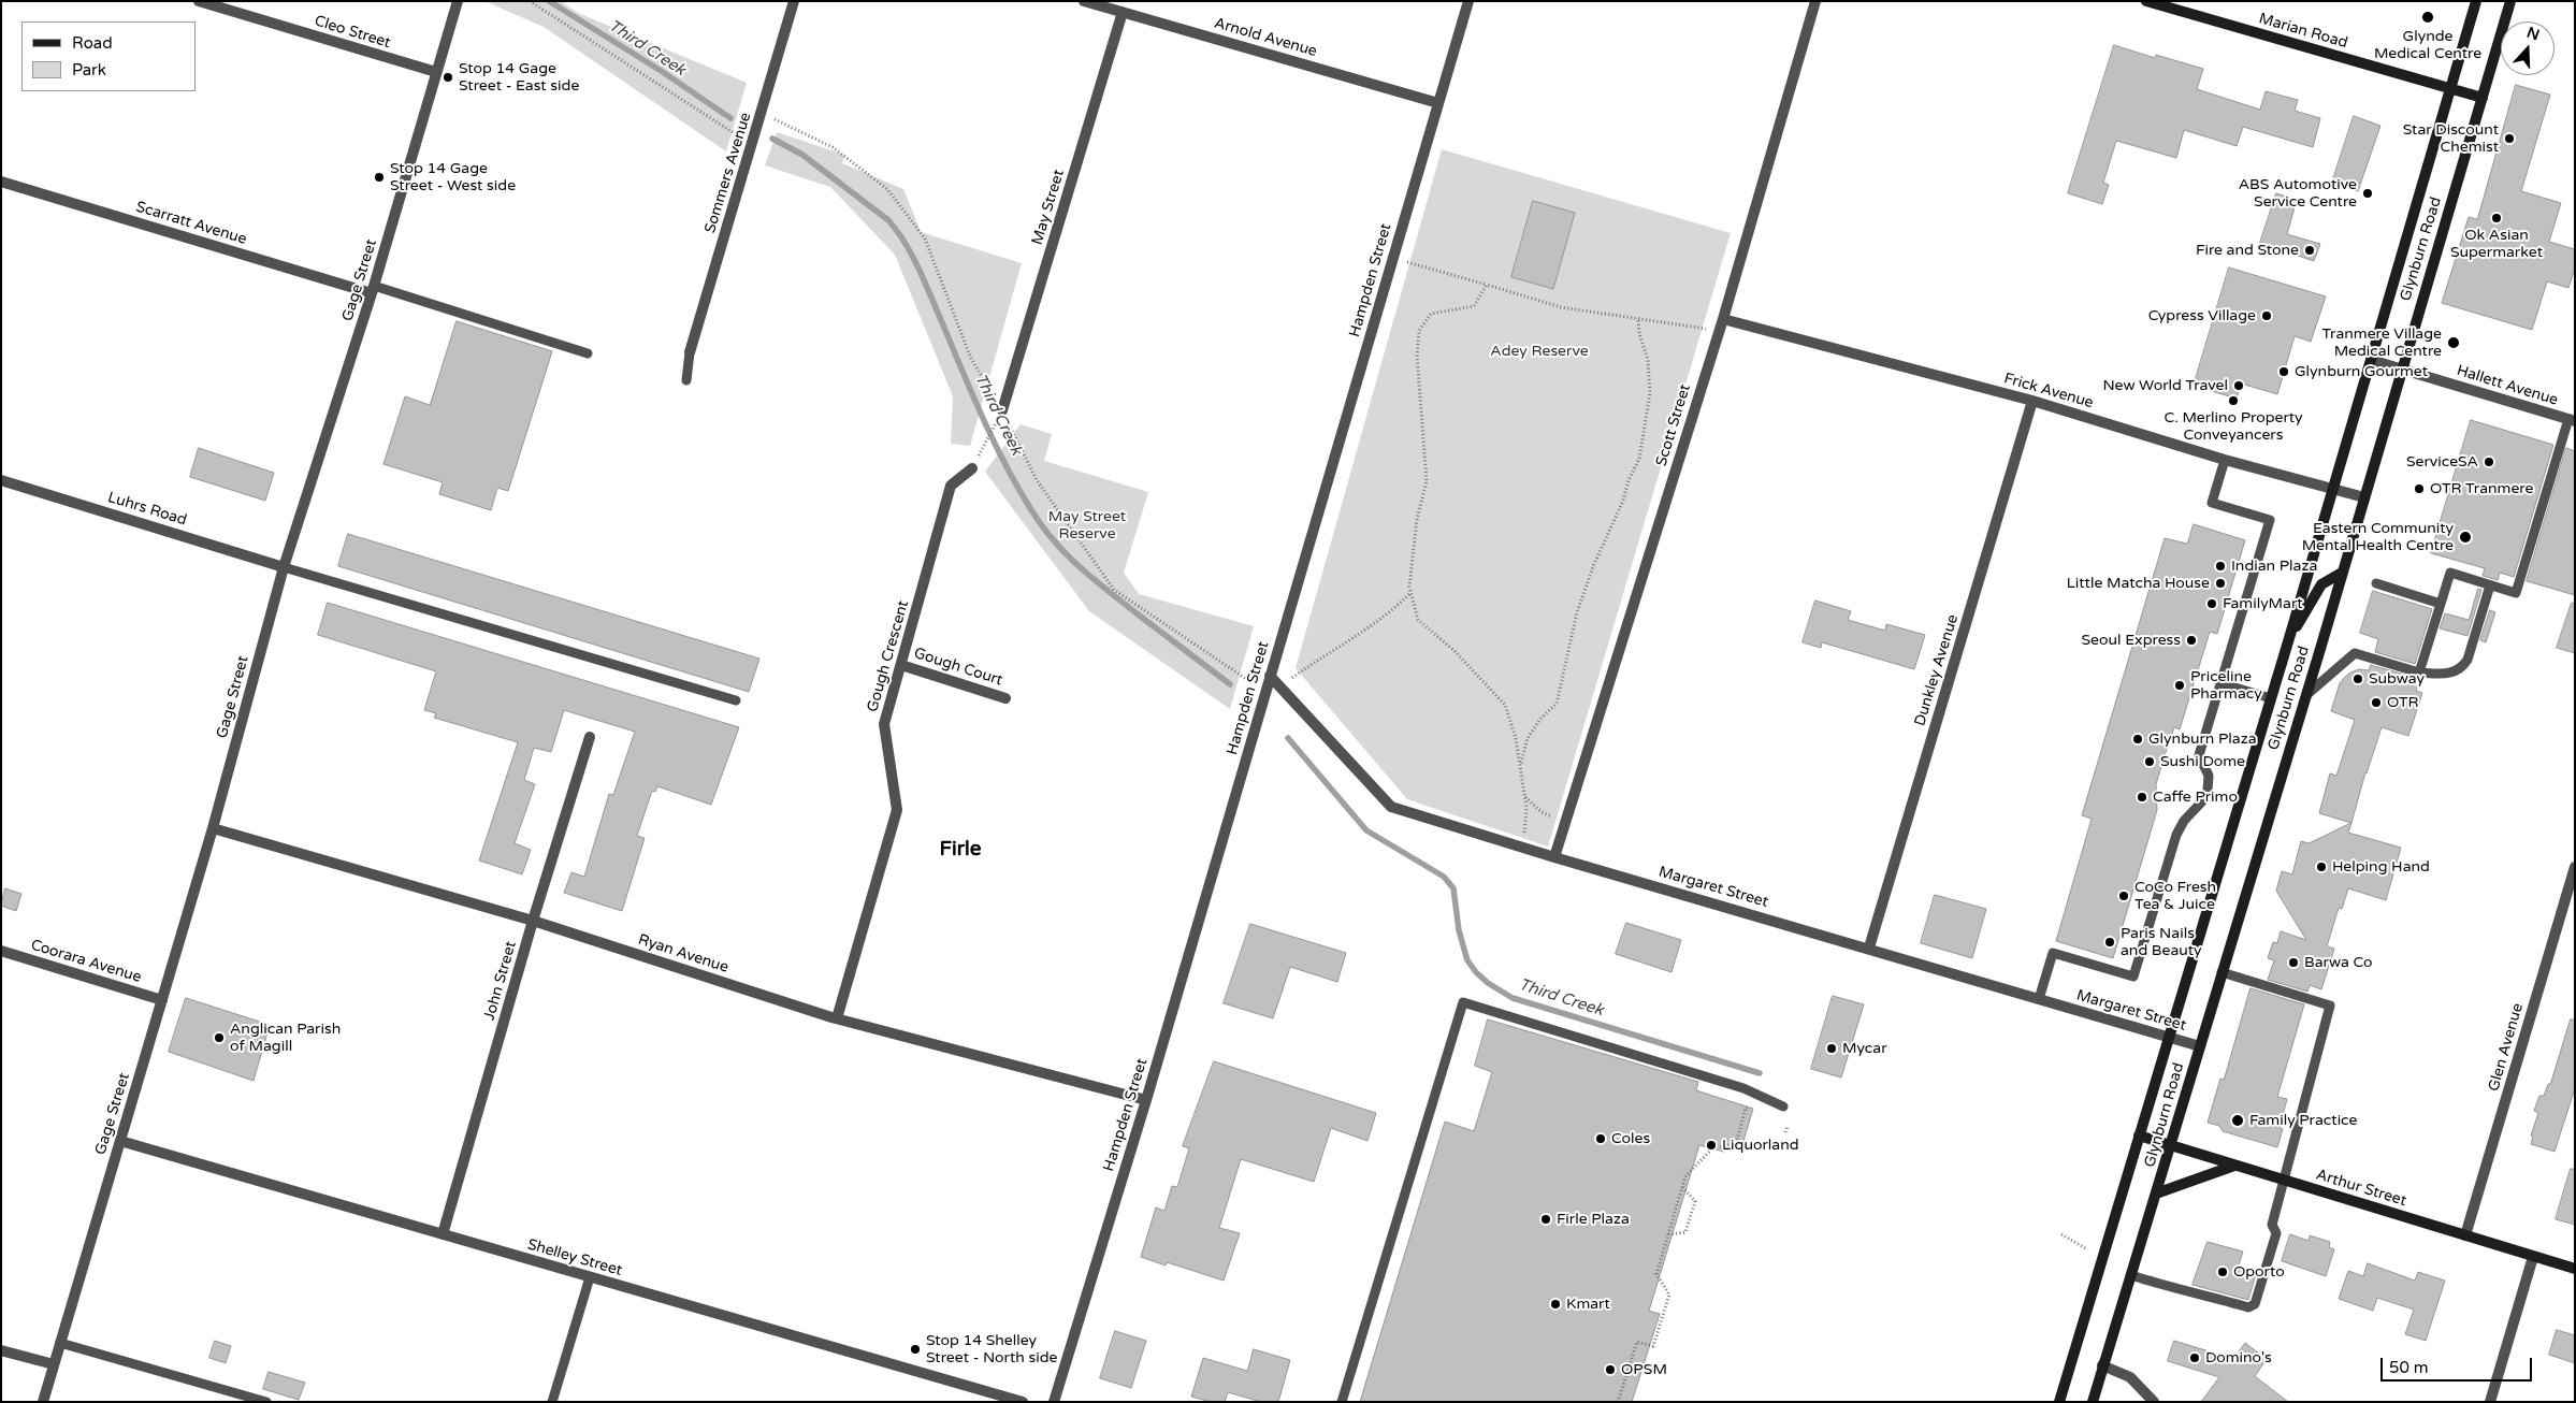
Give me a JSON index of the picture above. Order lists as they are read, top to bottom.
{
  "streets": {
    "main road": ["Marian Road", "Glynburn Road", "Arthur Street"],
    "street": [
      "Cleo Street",
      "Arnold Avenue",
      "Sommers Avenue",
      "May Street",
      "Scarratt Avenue",
      "Gage Street",
      "Hampden Street",
      "Hallett Avenue",
      "Frick Avenue",
      "Scott Street",
      "Luhrs Road",
      "Gough Crescent",
      "Gough Court",
      "Dunkley Avenue",
      "Margaret Street",
      "Ryan Avenue",
      "Coorara Avenue",
      "John Street",
      "Glen Avenue",
      "Shelley Street"
    ]
  },
  "crossings": [
    ["Marian Road", "Glynburn Road"],
    ["Cleo Street", "Gage Street"],
    ["Arnold Avenue", "May Street"],
    ["Arnold Avenue", "Hampden Street"],
    ["Scarratt Avenue", "Gage Street"],
    ["Glynburn Road", "Hallett Avenue"],
    ["Glynburn Road", "Frick Avenue"],
    ["Glynburn Road", "Margaret Street"],
    ["Glynburn Road", "Arthur Street"],
    ["Gage Street", "Luhrs Road"],
    ["Gage Street", "Ryan Avenue"],
    ["Gage Street", "Coorara Avenue"],
    ["Gage Street", "Shelley Street"],
    ["Hampden Street", "Margaret Street"],
    ["Hampden Street", "Ryan Avenue"],
    ["Frick Avenue", "Scott Street"],
    ["Frick Avenue", "Dunkley Avenue"],
    ["Scott Street", "Margaret Street"],
    ["Gough Crescent", "Gough Court"],
    ["Gough Crescent", "Ryan Avenue"],
    ["Dunkley Avenue", "Margaret Street"],
    ["Ryan Avenue", "John Street"],
    ["John Street", "Shelley Street"],
    ["Glen Avenue", "Arthur Street"]
  ],
  "districts": ["Firle"],
  "water": ["Third Creek"],
  "parks": ["Adey Reserve", "May Street Reserve"],
  "places": [
    "Glynde Medical Centre",
    "Stop 14 Gage Street - East side",
    "Star Discount Chemist",
    "Stop 14 Gage Street - West side",
    "ABS Automotive Service Centre",
    "Ok Asian Supermarket",
    "Fire and Stone",
    "Cypress Village",
    "Tranmere Village Medical Centre",
    "Glynburn Gourmet",
    "New World Travel",
    "C. Merlino Property Conveyancers",
    "ServiceSA",
    "OTR Tranmere",
    "Eastern Community Mental Health Centre",
    "Indian Plaza",
    "Little Matcha House",
    "FamilyMart",
    "Seoul Express",
    "Subway",
    "Priceline Pharmacy",
    "OTR",
    "Glynburn Plaza",
    "Sushi Dome",
    "Caffe Primo",
    "Helping Hand",
    "CoCo Fresh Tea & Juice",
    "Paris Nails and Beauty",
    "Barwa Co",
    "Anglican Parish of Magill",
    "Mycar",
    "Family Practice",
    "Coles",
    "Liquorland",
    "Firle Plaza",
    "Oporto",
    "Kmart",
    "Stop 14 Shelley Street - North side",
    "Domino's",
    "OPSM"
  ],
  "legend": ["Road", "Park"],
  "scale_bar": "50 m",
  "north": "top"
}
